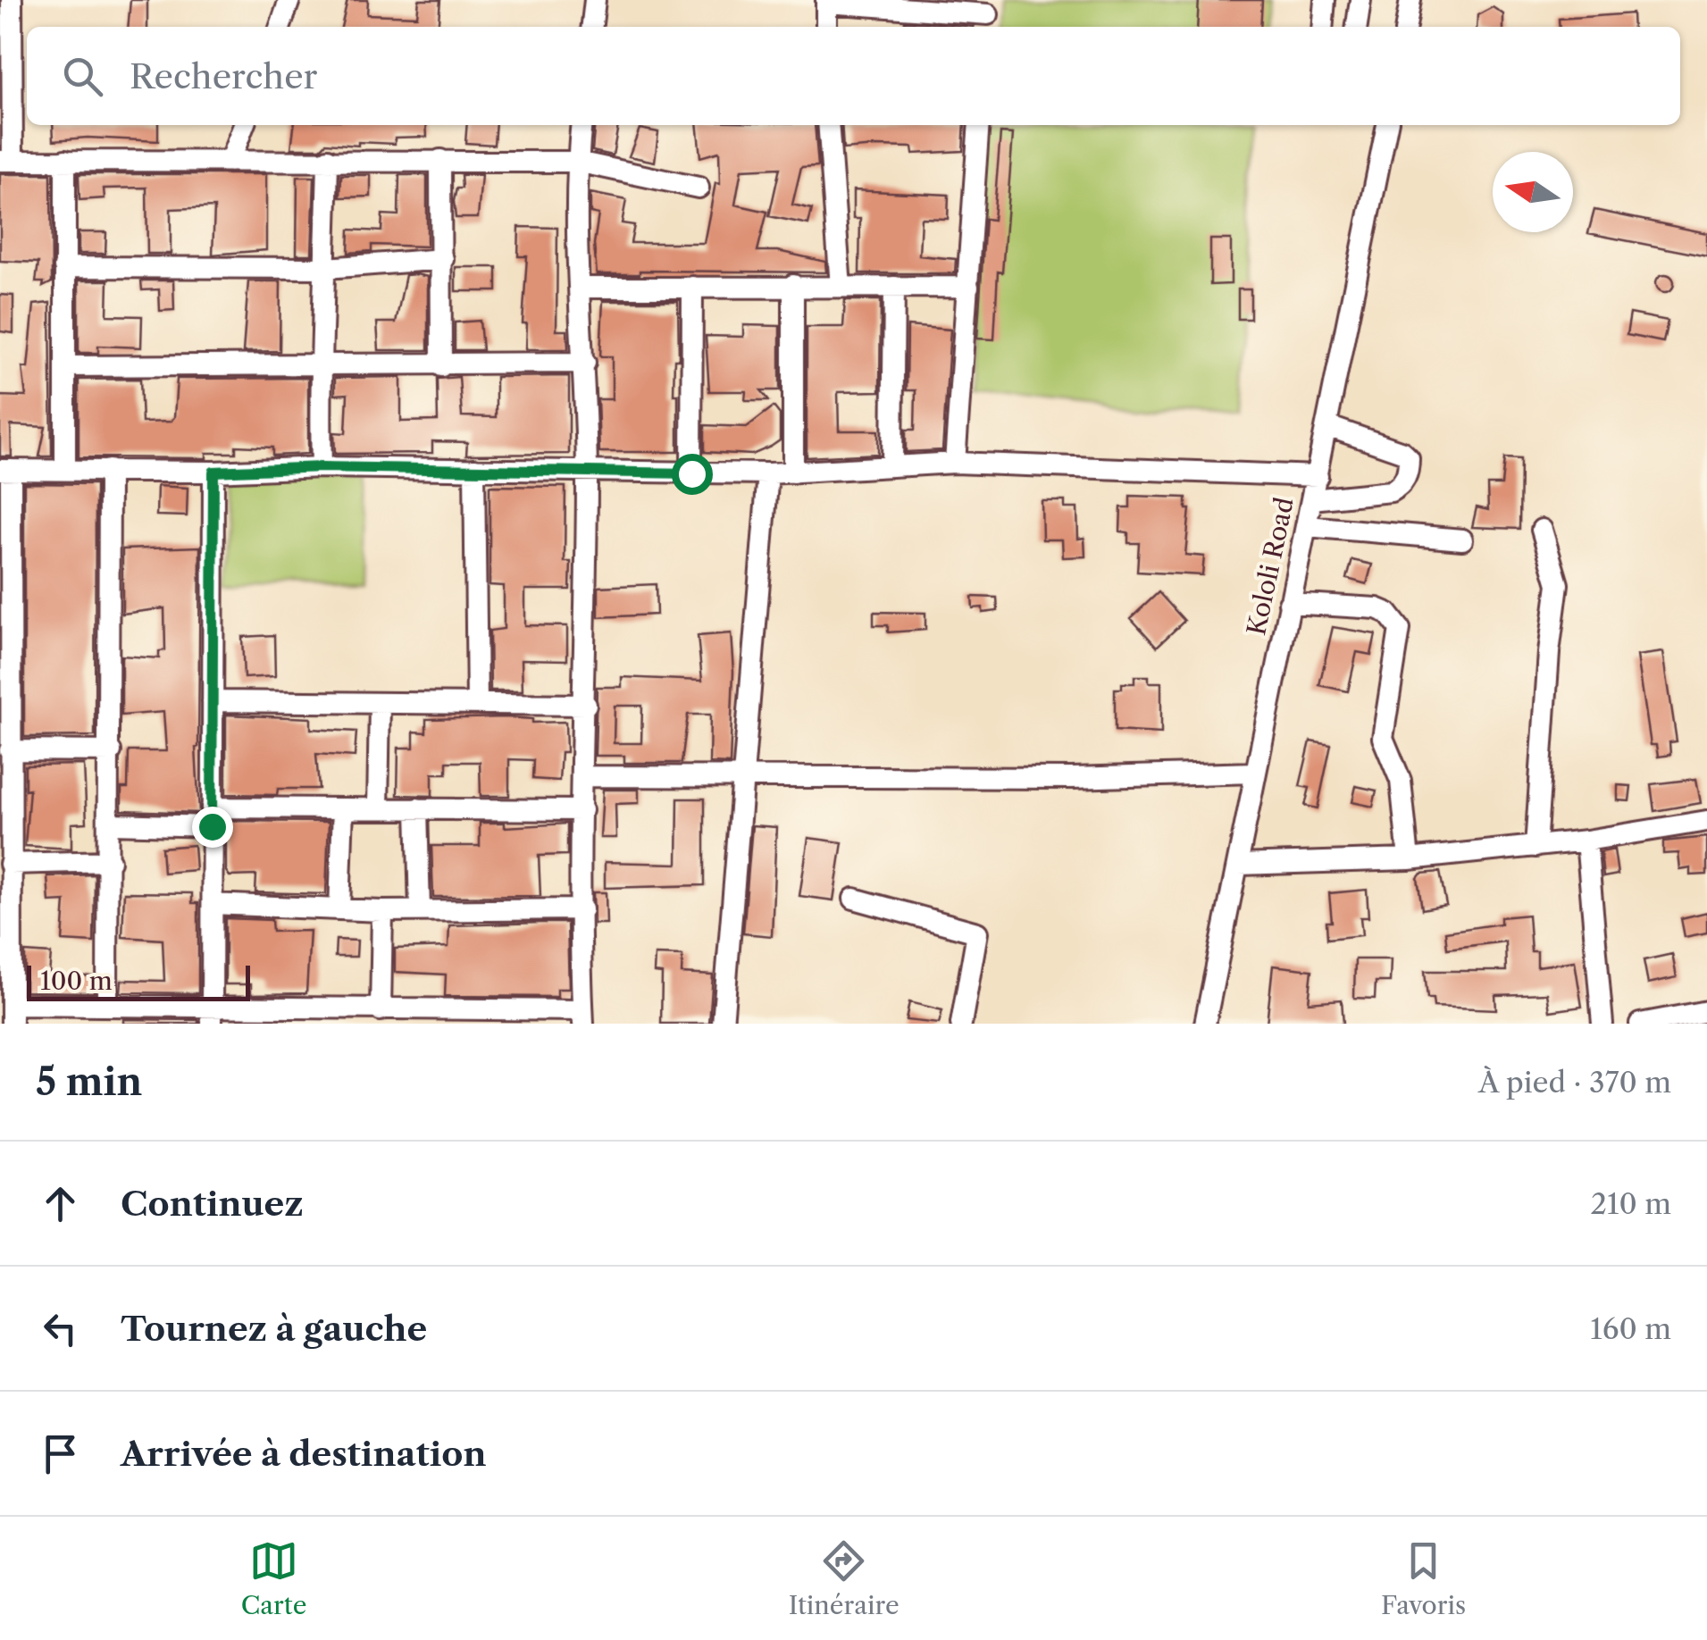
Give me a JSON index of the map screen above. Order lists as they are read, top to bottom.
{
  "streets": {
    "street": ["Kololi Road"]
  },
  "scale_bar": "100 m",
  "north": "left",
  "page": {
    "search": "Rechercher",
    "scale": "100 m",
    "heading": ["5 min", "À pied · 370 m"],
    "list": [
      ["Continuez", "210 m"],
      ["Tournez à gauche", "160 m"],
      "Arrivée à destination"
    ],
    "nav": ["Carte", "Itinéraire", "Favoris"]
  }
}
